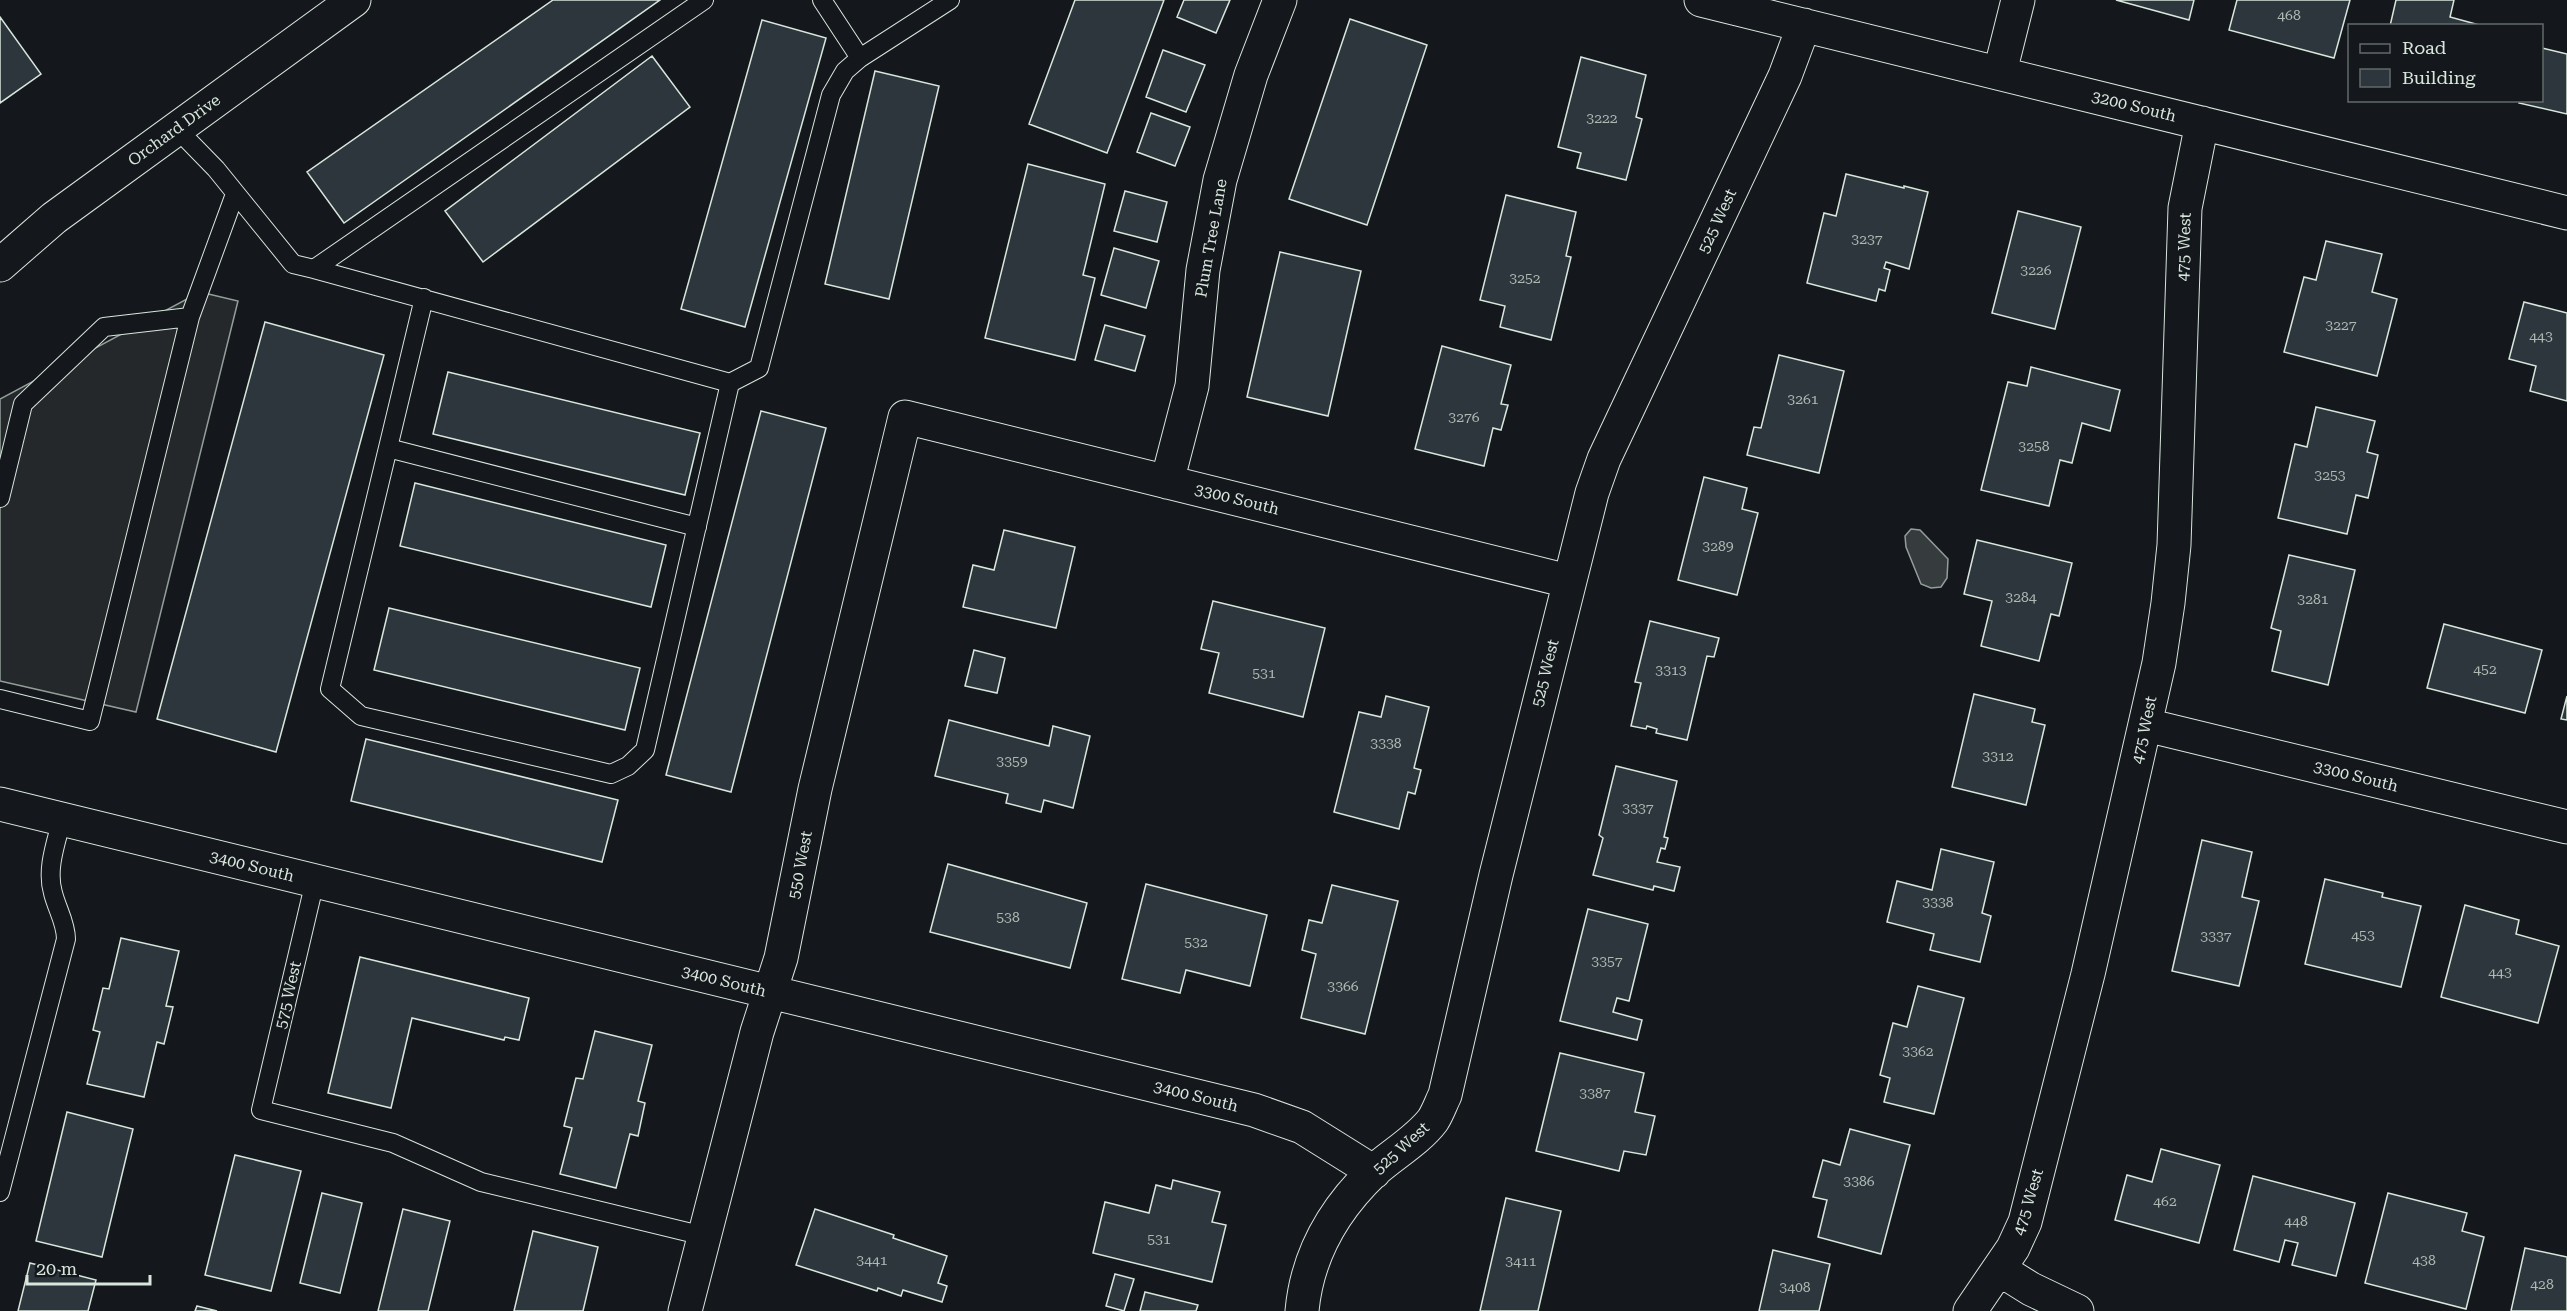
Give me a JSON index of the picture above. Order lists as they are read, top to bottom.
{
  "streets": {
    "street": [
      "3200 South",
      "Orchard Drive",
      "525 West",
      "Plum Tree Lane",
      "475 West",
      "3300 South",
      "550 West",
      "3400 South"
    ],
    "lane": ["575 West"]
  },
  "crossings": [
    ["3200 South", "525 West"],
    ["3200 South", "475 West"],
    ["525 West", "3300 South"],
    ["525 West", "3400 South"],
    ["Plum Tree Lane", "3300 South"],
    ["475 West", "3300 South"],
    ["3300 South", "550 West"],
    ["550 West", "3400 South"],
    ["550 West", "575 West"],
    ["3400 South", "575 West"]
  ],
  "house_numbers": [
    "468",
    "3222",
    "3237",
    "3226",
    "3252",
    "3227",
    "443",
    "3261",
    "3276",
    "3258",
    "3253",
    "3289",
    "3284",
    "3281",
    "452",
    "3313",
    "531",
    "3338",
    "3312",
    "3359",
    "3337",
    "3338",
    "538",
    "453",
    "3337",
    "532",
    "3357",
    "443",
    "3366",
    "3362",
    "3387",
    "3386",
    "462",
    "448",
    "531",
    "3441",
    "438",
    "3411",
    "428",
    "3408"
  ],
  "legend": ["Road", "Building"],
  "scale_bar": "20 m"
}
